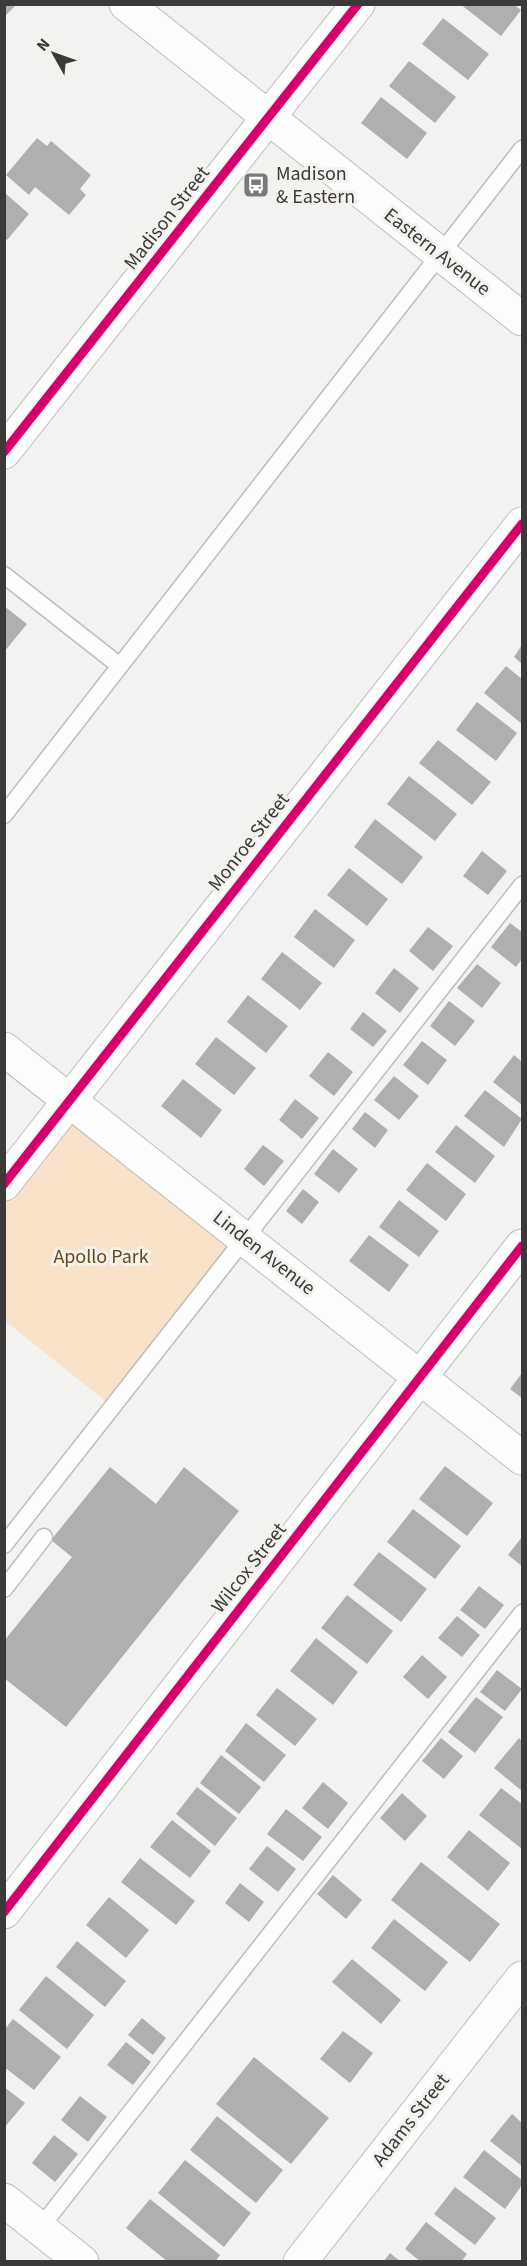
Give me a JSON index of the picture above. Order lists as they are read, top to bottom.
{
  "streets": {
    "street": [
      "Madison Street",
      "Eastern Avenue",
      "Monroe Street",
      "Linden Avenue",
      "Wilcox Street",
      "Adams Street"
    ]
  },
  "crossings": [
    ["Madison Street", "Eastern Avenue"],
    ["Monroe Street", "Linden Avenue"],
    ["Linden Avenue", "Wilcox Street"]
  ],
  "parks": ["Apollo Park"],
  "places": {
    "bus stop": ["Madison & Eastern"]
  },
  "north": "top left"
}
